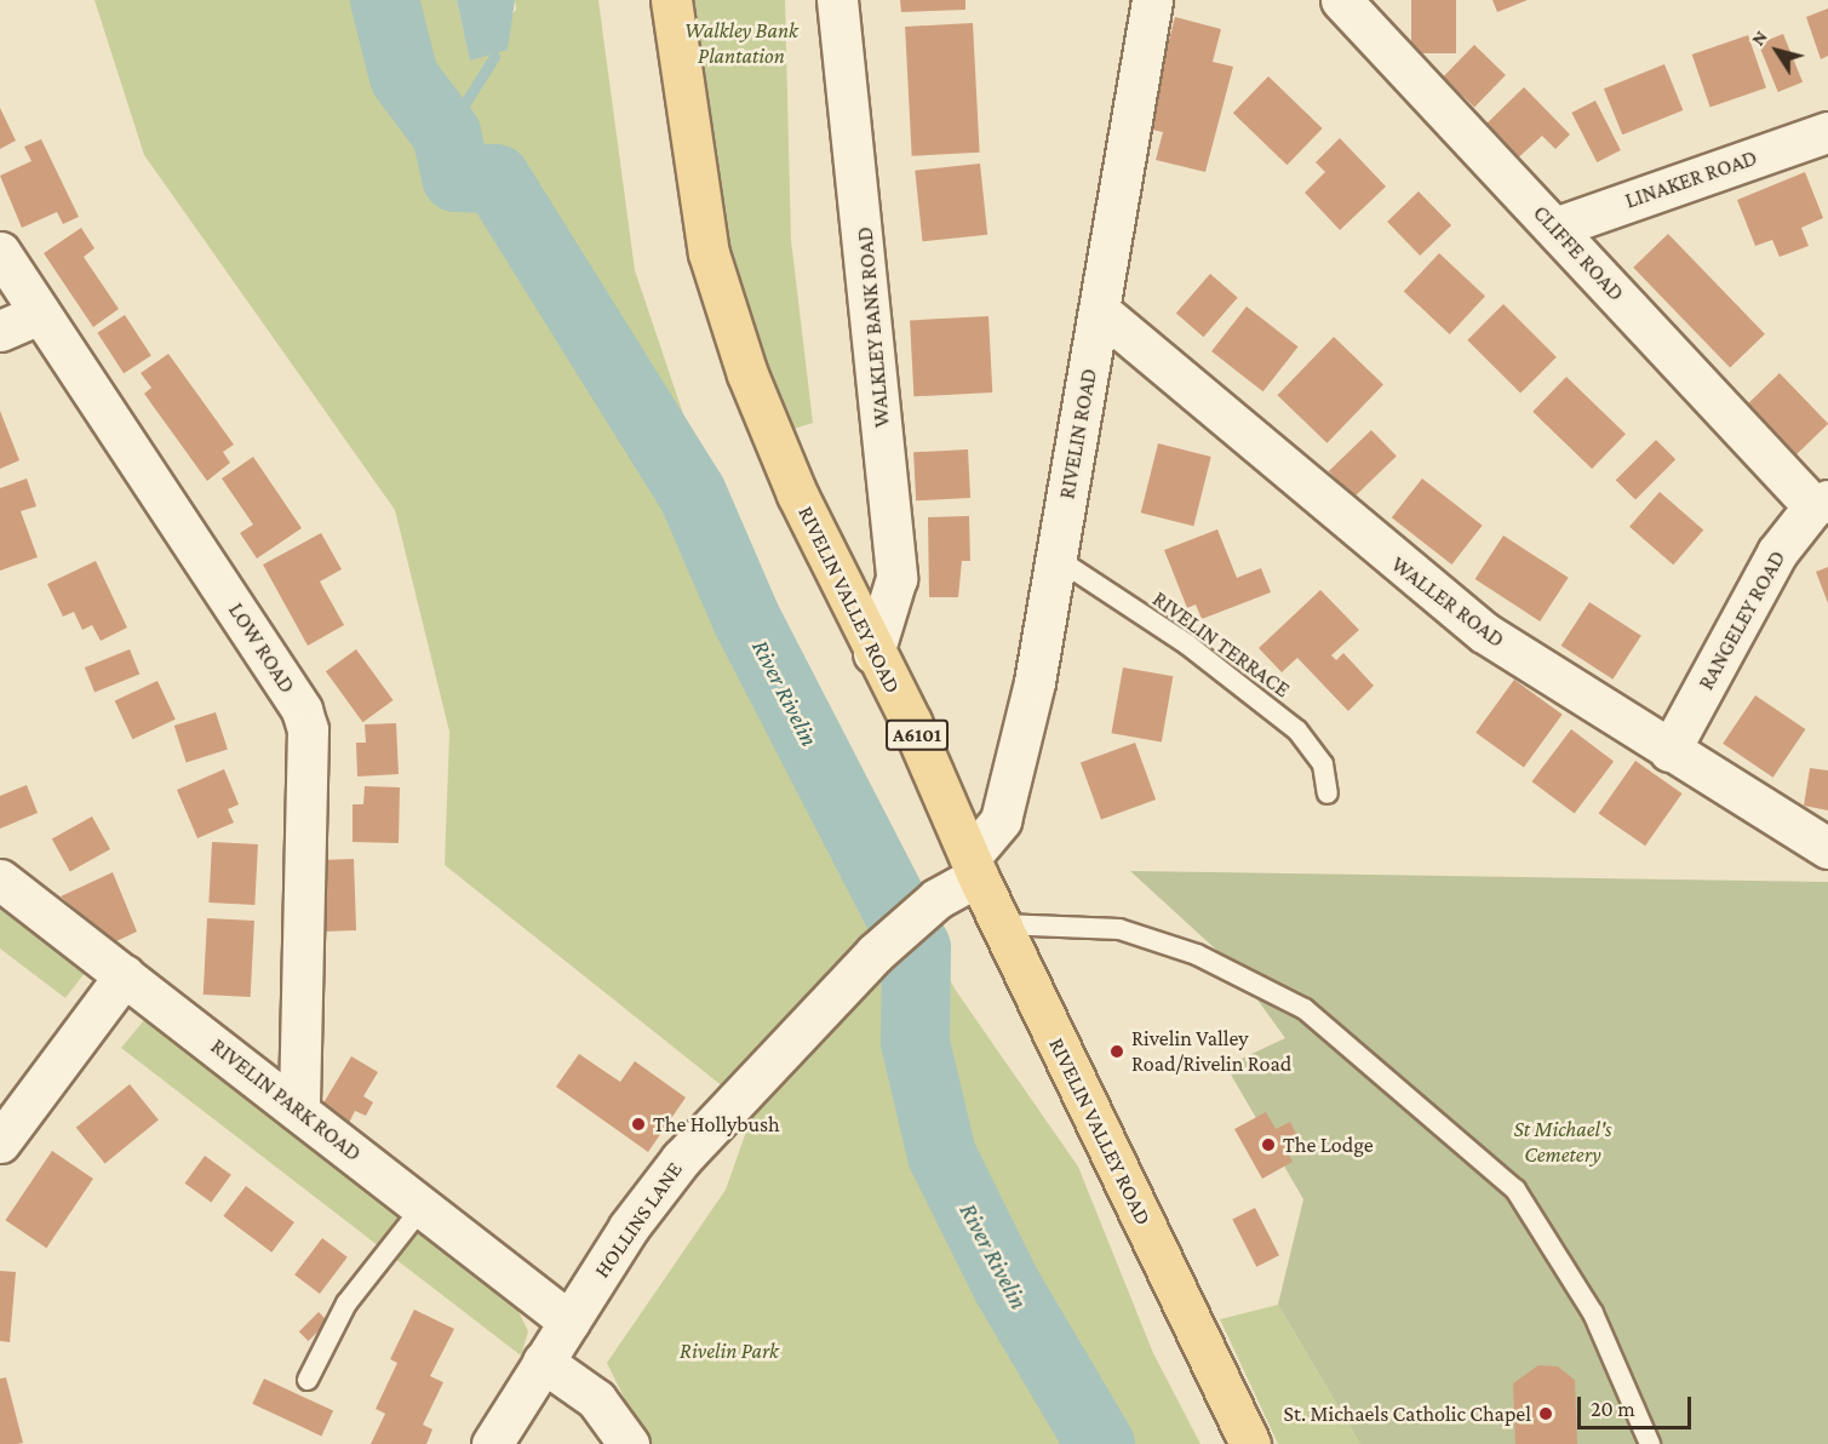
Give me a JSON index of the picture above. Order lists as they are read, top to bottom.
{
  "streets": {
    "main road": ["RIVELIN VALLEY ROAD", "A6101"],
    "street": [
      "LINAKER ROAD",
      "CLIFFE ROAD",
      "WALKLEY BANK ROAD",
      "RIVELIN ROAD",
      "WALLER ROAD",
      "RANGELEY ROAD",
      "LOW ROAD",
      "RIVELIN PARK ROAD",
      "HOLLINS LANE"
    ],
    "lane": ["RIVELIN TERRACE"]
  },
  "crossings": [
    ["LINAKER ROAD", "CLIFFE ROAD"],
    ["CLIFFE ROAD", "RANGELEY ROAD"],
    ["WALKLEY BANK ROAD", "RIVELIN VALLEY ROAD"],
    ["RIVELIN ROAD", "RIVELIN VALLEY ROAD"],
    ["RIVELIN ROAD", "WALLER ROAD"],
    ["RIVELIN ROAD", "RIVELIN TERRACE"],
    ["RIVELIN ROAD", "HOLLINS LANE"],
    ["RIVELIN VALLEY ROAD", "HOLLINS LANE"],
    ["WALLER ROAD", "RANGELEY ROAD"],
    ["LOW ROAD", "RIVELIN PARK ROAD"],
    ["RIVELIN PARK ROAD", "HOLLINS LANE"]
  ],
  "water": ["River Rivelin"],
  "parks": ["Walkley Bank Plantation", "St Michael's Cemetery", "Rivelin Park"],
  "places": [
    "Rivelin Valley Road/Rivelin Road",
    "The Hollybush",
    "The Lodge",
    "St. Michaels Catholic Chapel"
  ],
  "scale_bar": "20 m",
  "north": "top left"
}
